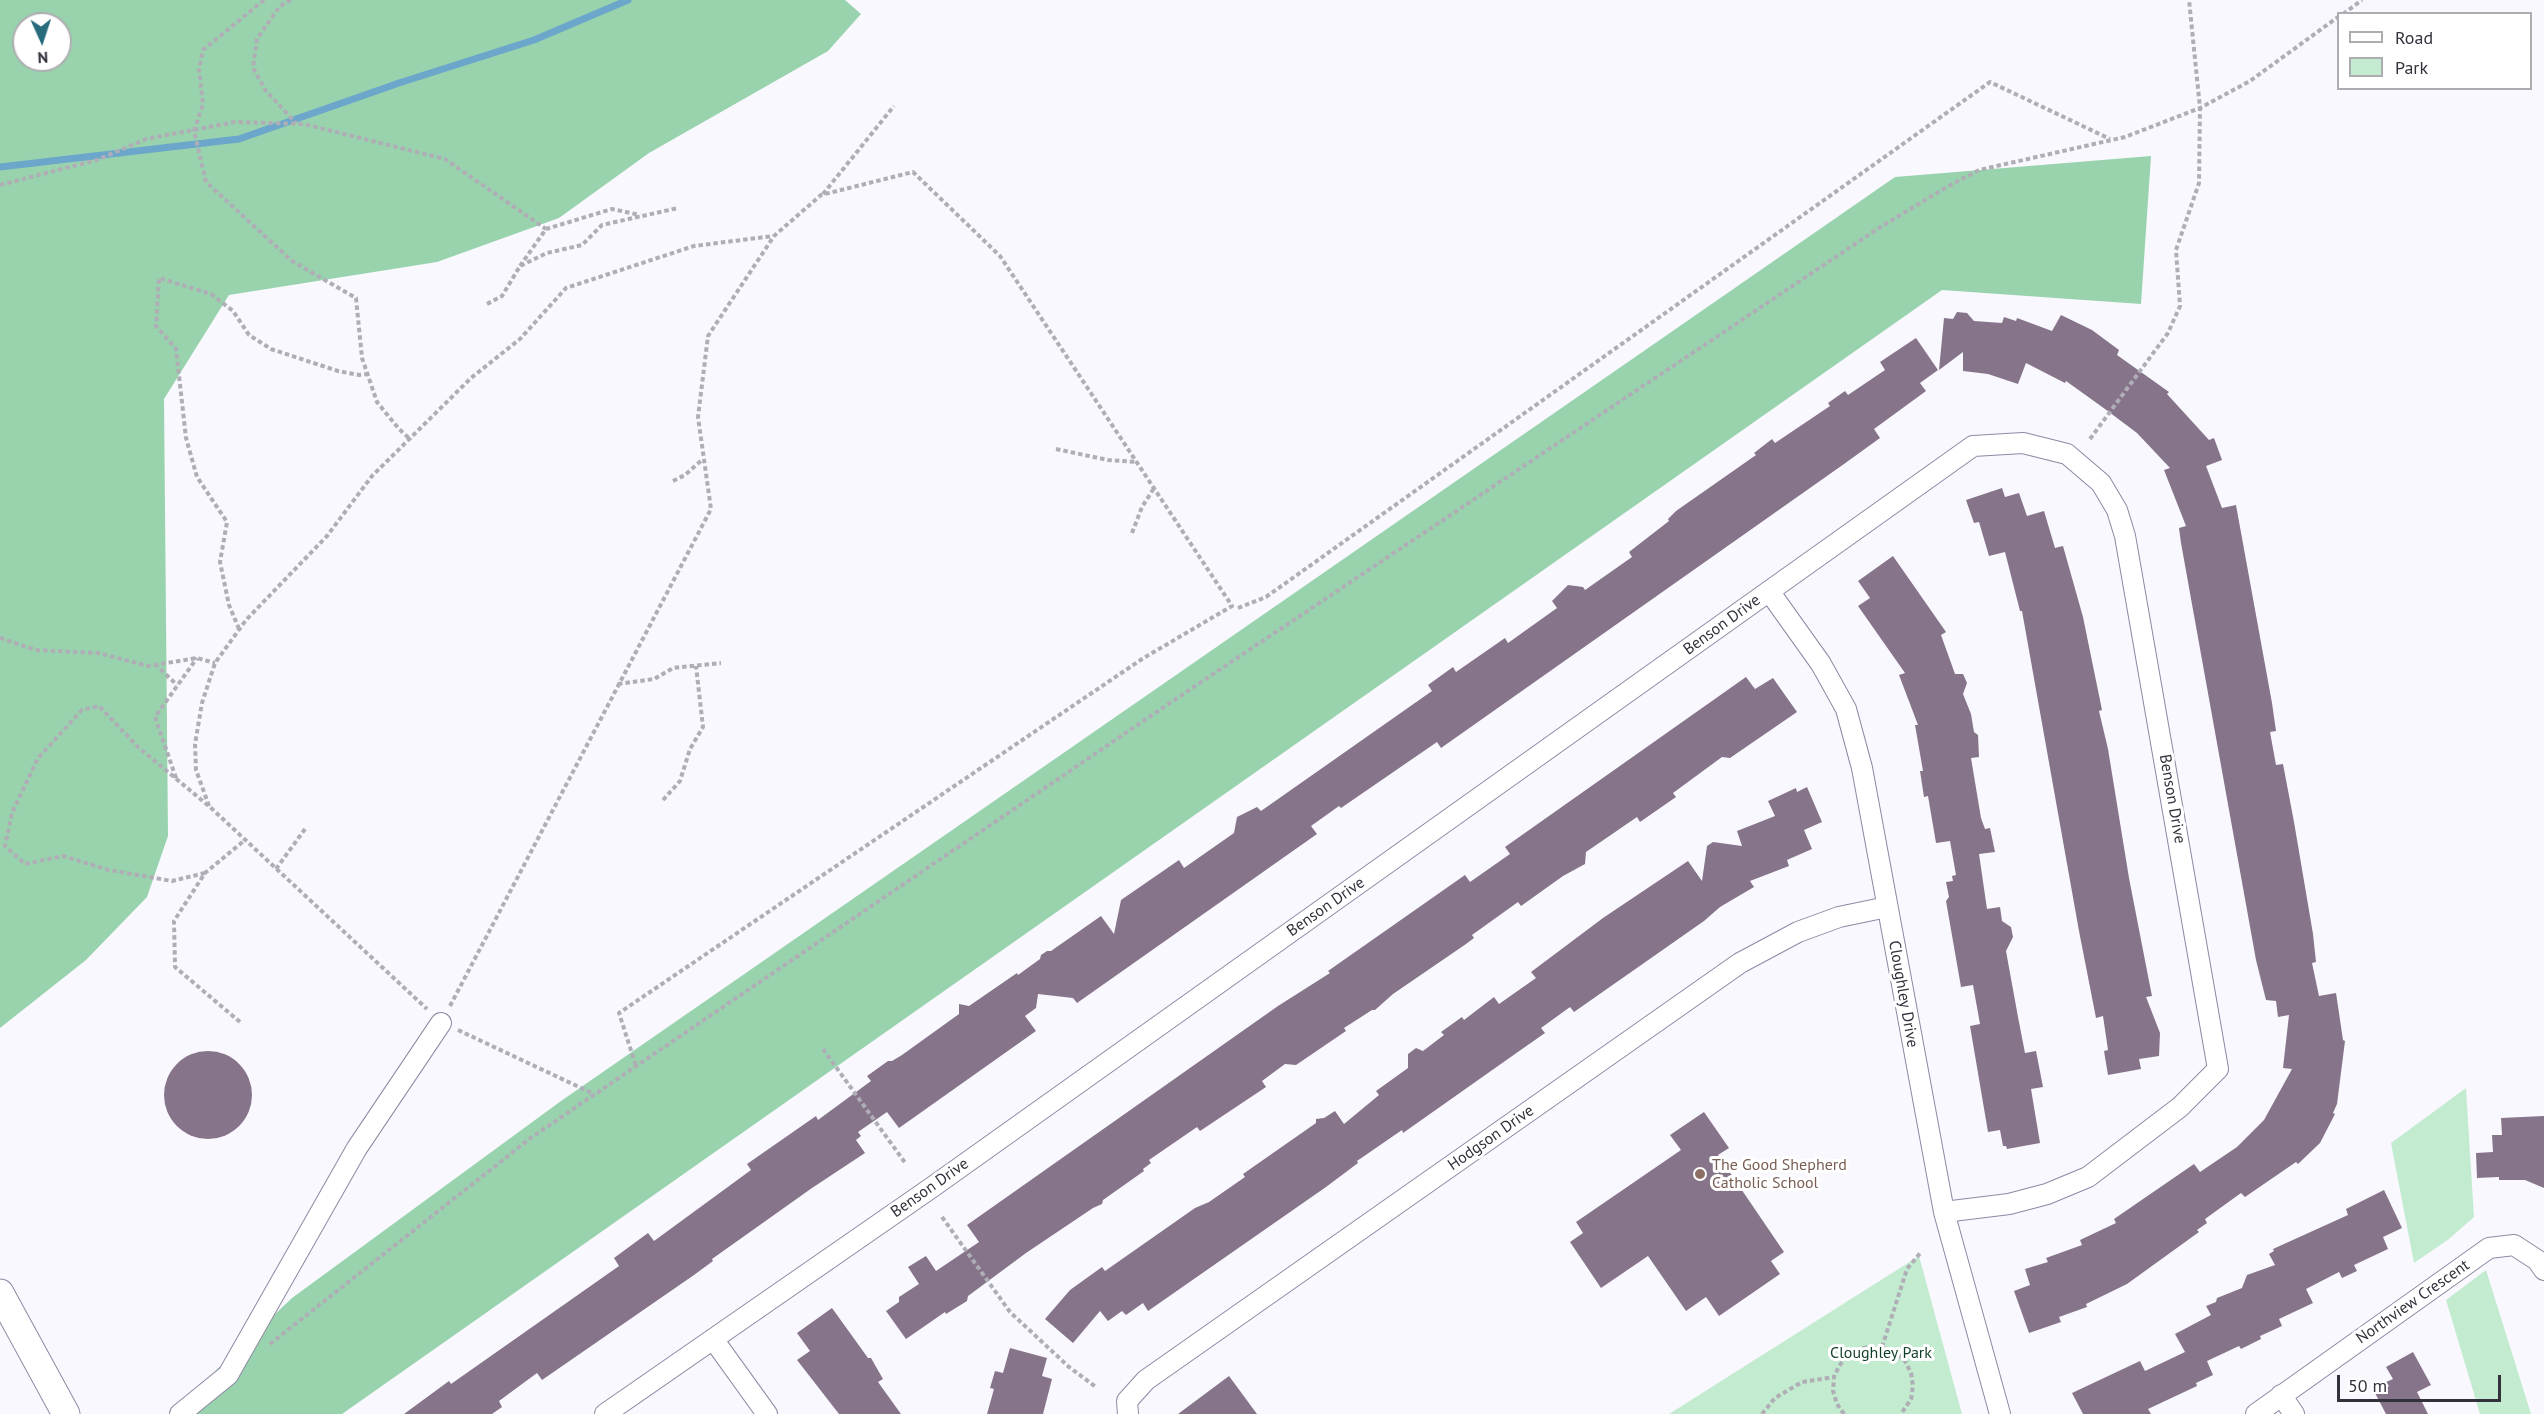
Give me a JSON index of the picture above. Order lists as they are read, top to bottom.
{
  "streets": {
    "street": [
      "Benson Drive",
      "Cloughley Drive",
      "Hodgson Drive",
      "Northview Crescent"
    ]
  },
  "crossings": [
    ["Benson Drive", "Cloughley Drive"],
    ["Cloughley Drive", "Hodgson Drive"]
  ],
  "parks": ["Cloughley Park"],
  "places": ["The Good Shepherd Catholic School"],
  "legend": ["Road", "Park"],
  "scale_bar": "50 m",
  "north": "bottom"
}
